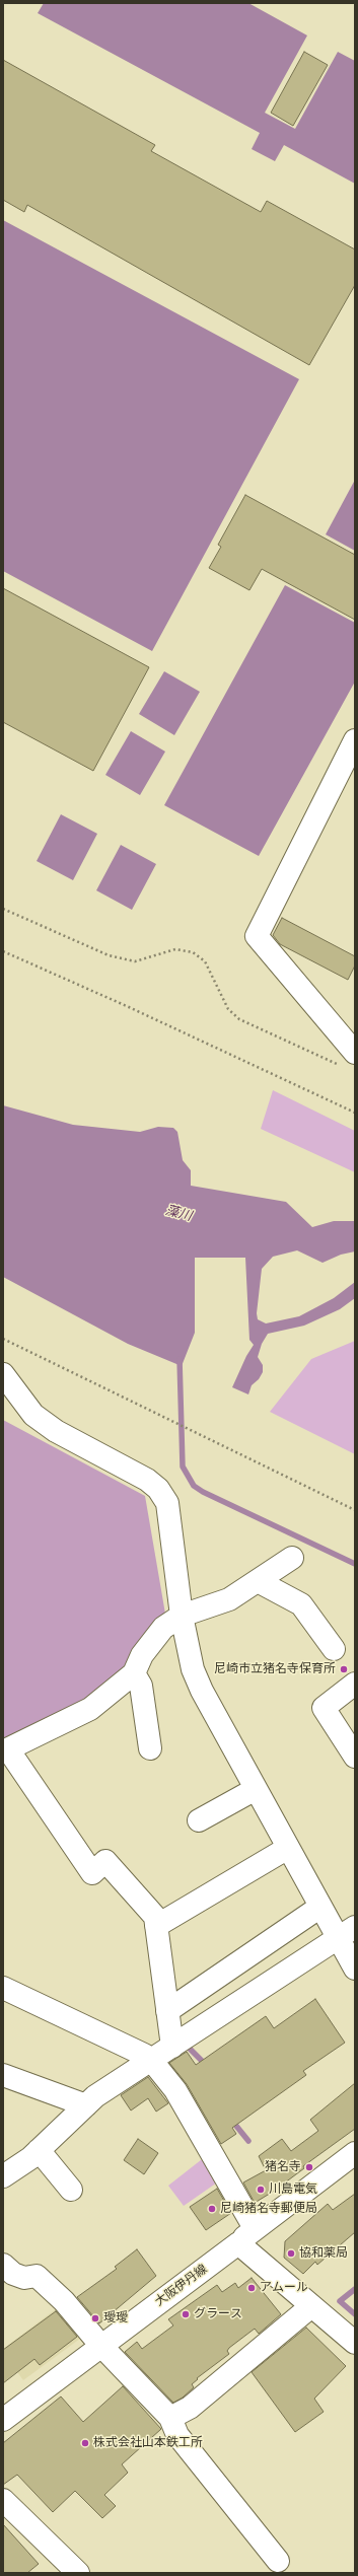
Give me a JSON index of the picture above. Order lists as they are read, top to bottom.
{
  "streets": {
    "street": ["大阪伊丹線"]
  },
  "water": ["藻川"],
  "places": [
    "尼崎市立猪名寺保育所",
    "猪名寺",
    "川島電気",
    "尼崎猪名寺郵便局",
    "協和薬局",
    "アムール",
    "グラース",
    "璦璦",
    "株式会社山本鉄工所"
  ]
}
